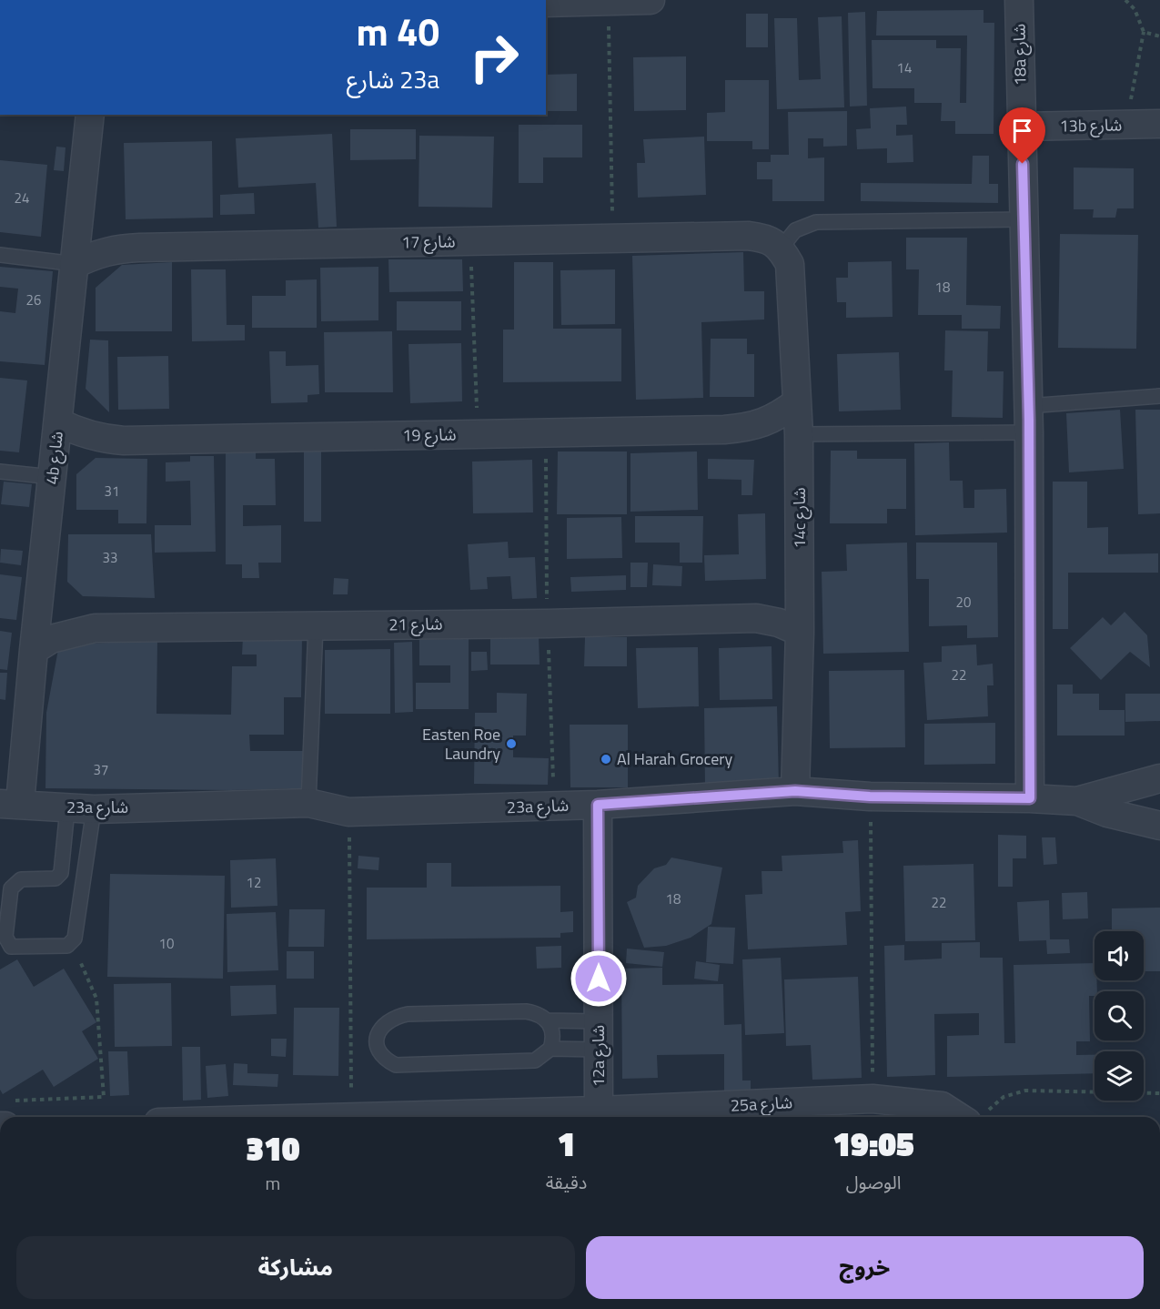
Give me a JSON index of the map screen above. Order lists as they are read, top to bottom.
{
  "streets": {
    "street": [
      "18a شارع",
      "13b شارع",
      "شارع 17",
      "شارع 19",
      "4b شارع",
      "14c شارع",
      "شارع 21",
      "23a شارع",
      "12a شارع",
      "25a شارع"
    ]
  },
  "crossings": [
    ["18a شارع", "13b شارع"],
    ["18a شارع", "23a شارع"],
    ["شارع 17", "4b شارع"],
    ["شارع 17", "14c شارع"],
    ["شارع 19", "4b شارع"],
    ["شارع 19", "14c شارع"],
    ["4b شارع", "شارع 21"],
    ["4b شارع", "23a شارع"],
    ["14c شارع", "شارع 21"],
    ["14c شارع", "23a شارع"],
    ["23a شارع", "12a شارع"],
    ["12a شارع", "25a شارع"]
  ],
  "places": ["Easten Roe Laundry", "Al Harah Grocery"],
  "house_numbers": [
    "14",
    "24",
    "18",
    "26",
    "31",
    "33",
    "20",
    "22",
    "37",
    "12",
    "18",
    "22",
    "10"
  ],
  "page": {
    "turn": ["40 m", "23a شارع"],
    "eta": [
      "19:05",
      "الوصول",
      "1",
      "دقيقة",
      "310",
      "m"
    ],
    "buttons": ["خروج", "مشاركة"]
  }
}
